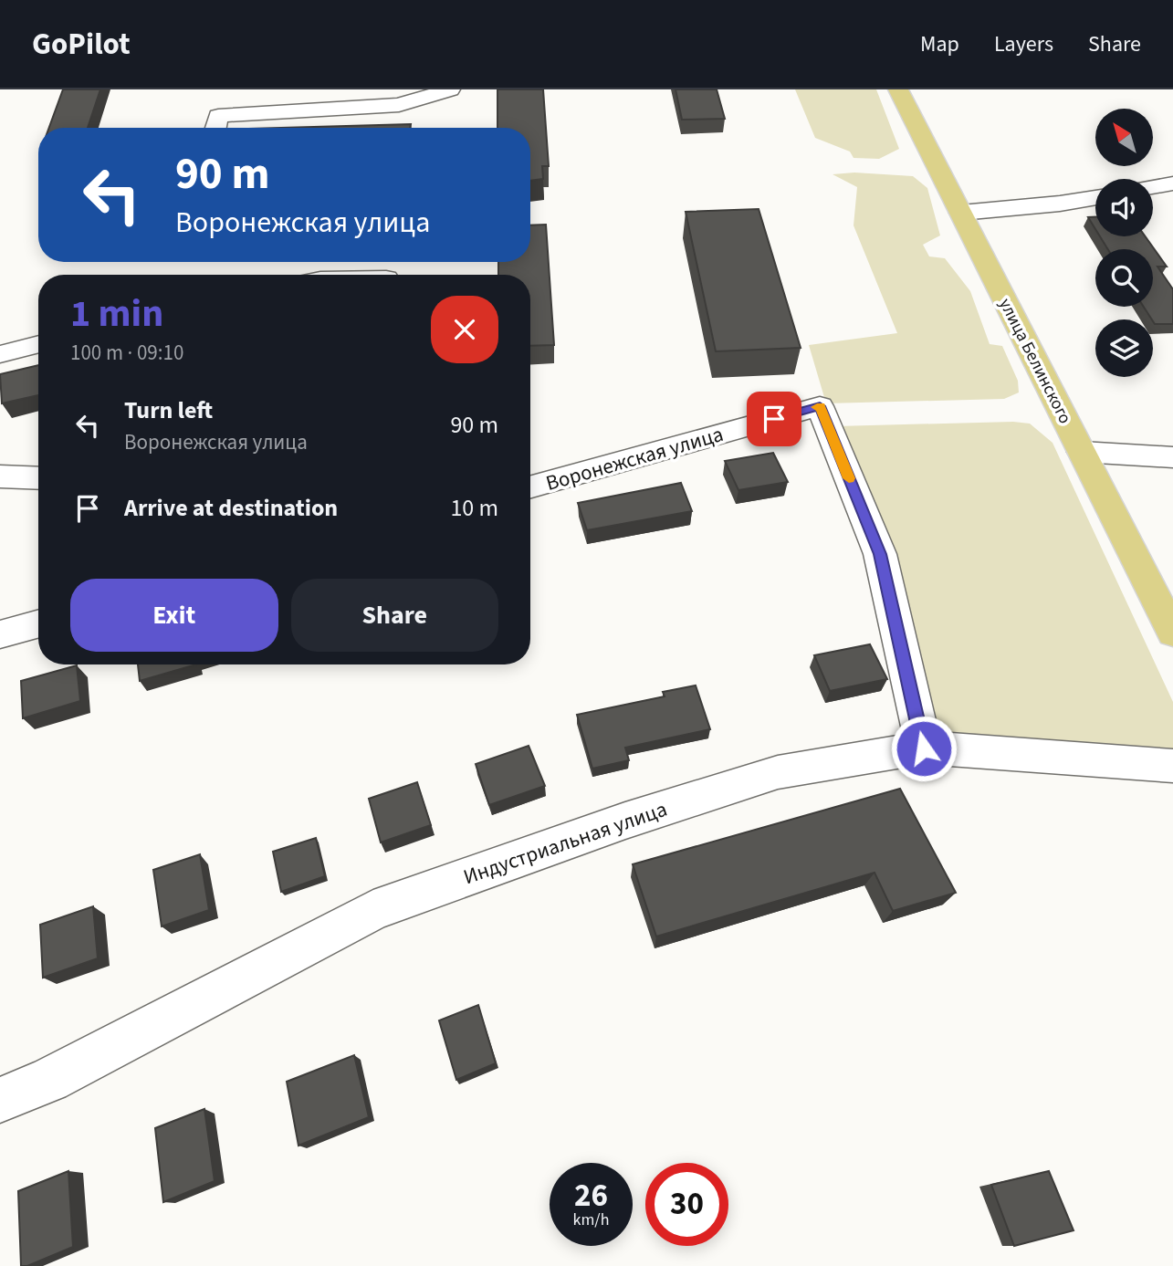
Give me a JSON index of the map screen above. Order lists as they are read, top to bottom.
{
  "streets": {
    "main road": ["улица Белинского"],
    "street": ["Воронежская улица", "Индустриальная улица"]
  },
  "crossings": [
    ["Воронежская улица", "Индустриальная улица"]
  ],
  "north": "top left",
  "page": {
    "header": "GoPilot",
    "nav": ["Map", "Layers", "Share"],
    "turn": ["90 m", "Воронежская улица"],
    "heading": ["1 min", "100 m · 09:10"],
    "list": [
      {
        "name": "Turn left",
        "note": "Воронежская улица",
        "value": "90 m"
      },
      {
        "name": "Arrive at destination",
        "value": "10 m"
      }
    ],
    "buttons": ["Exit", "Share"],
    "speed": "26 km/h",
    "limit": "30"
  }
}
